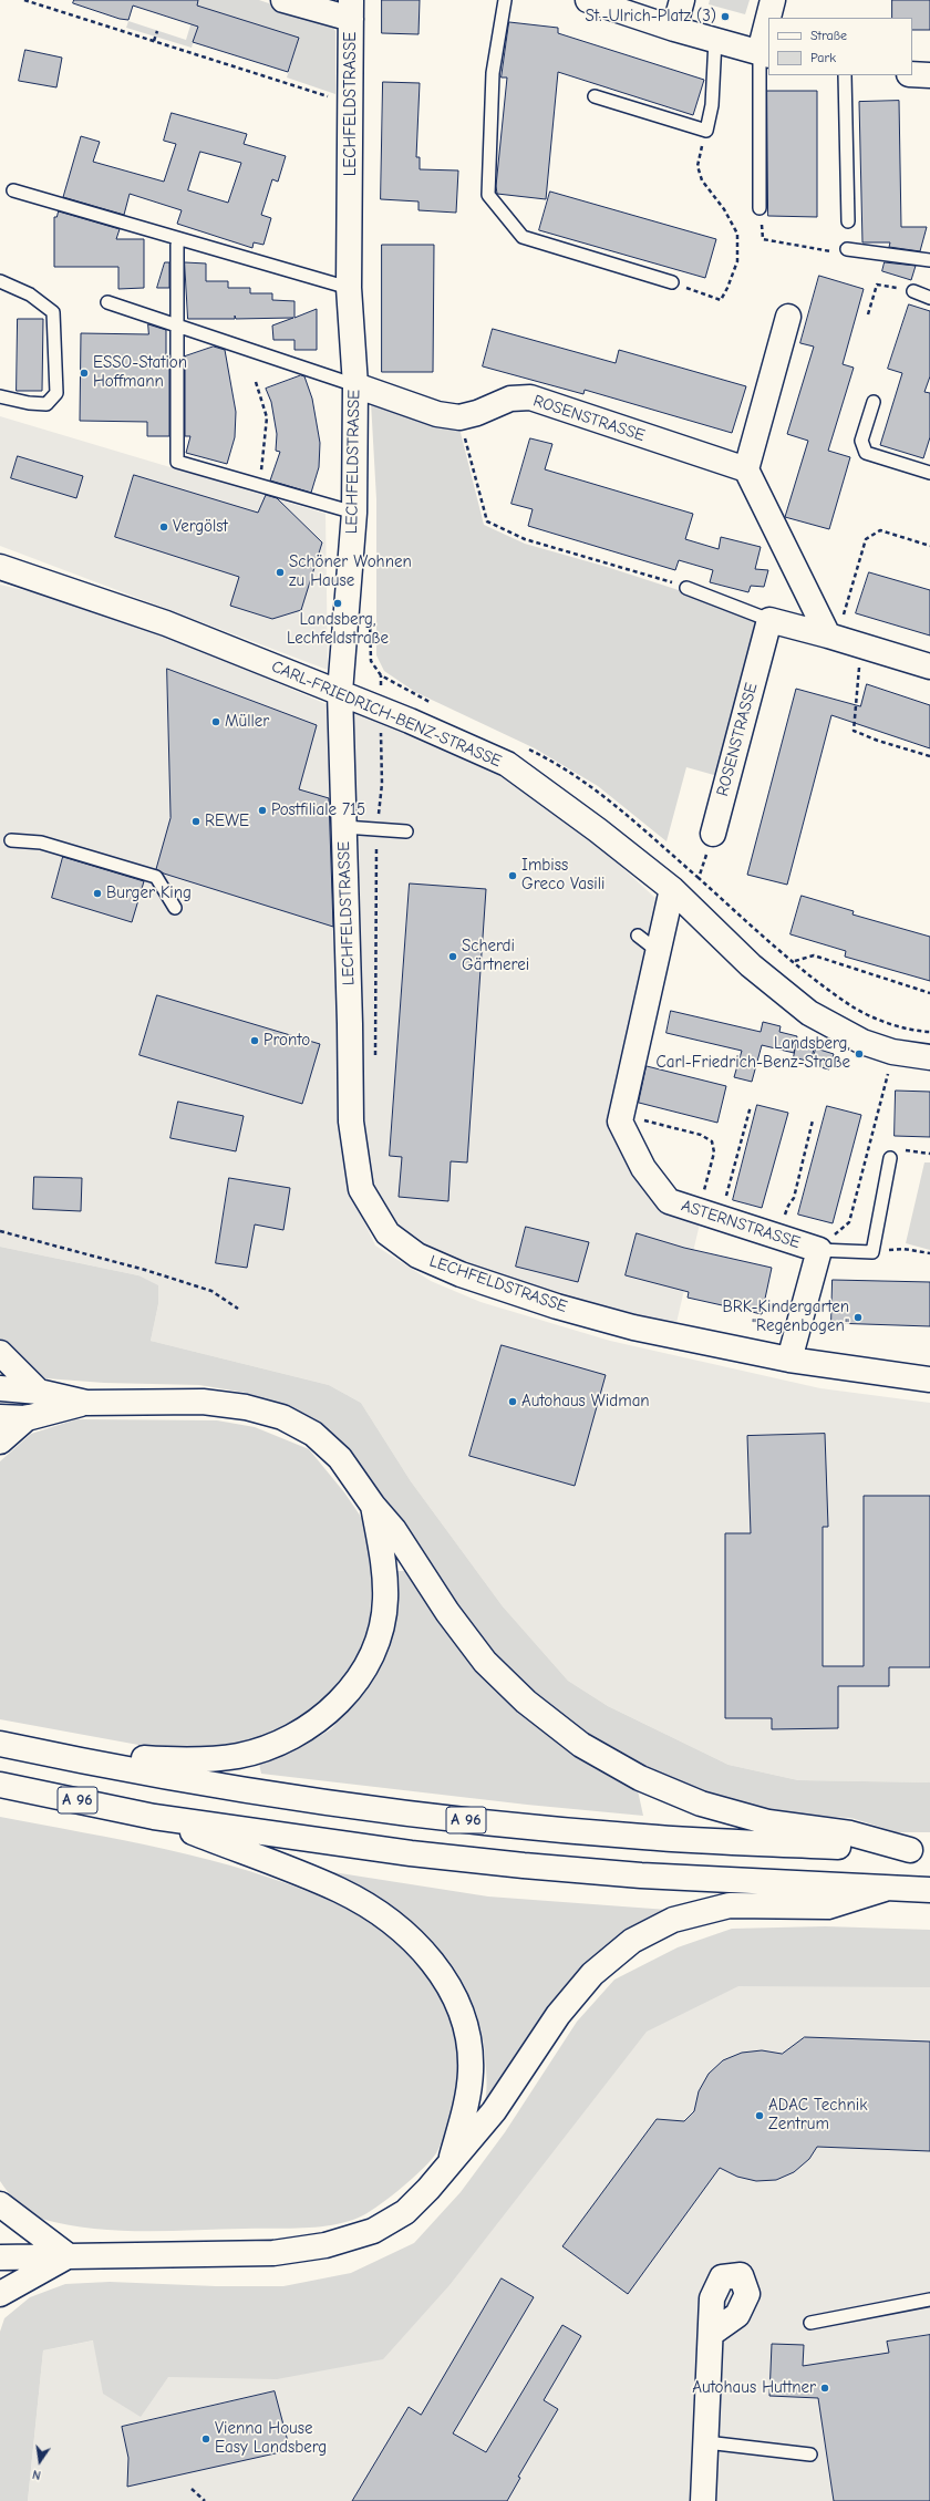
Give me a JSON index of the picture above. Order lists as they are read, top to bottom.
{
  "streets": {
    "main road": [
      "LECHFELDSTRASSE",
      "ROSENSTRASSE",
      "CARL-FRIEDRICH-BENZ-STRASSE",
      "ASTERNSTRASSE",
      "A 96"
    ]
  },
  "crossings": [
    ["LECHFELDSTRASSE", "ROSENSTRASSE"],
    ["LECHFELDSTRASSE", "CARL-FRIEDRICH-BENZ-STRASSE"],
    ["LECHFELDSTRASSE", "ASTERNSTRASSE"],
    ["CARL-FRIEDRICH-BENZ-STRASSE", "ASTERNSTRASSE"]
  ],
  "places": [
    "St.-Ulrich-Platz (3)",
    "ESSO-Station Hoffmann",
    "Vergölst",
    "Schöner Wohnen zu Hause",
    "Landsberg, Lechfeldstraße",
    "Müller",
    "Postfiliale 715",
    "REWE",
    "Imbiss Greco Vasili",
    "Burger King",
    "Scherdi Gärtnerei",
    "Pronto",
    "Landsberg, Carl-Friedrich-Benz-Straße",
    "BRK-Kindergarten \"Regenbogen\"",
    "Autohaus Widman",
    "ADAC Technik Zentrum",
    "Autohaus Huttner",
    "Vienna House Easy Landsberg"
  ],
  "legend": ["Straße", "Park"],
  "north": "bottom"
}
